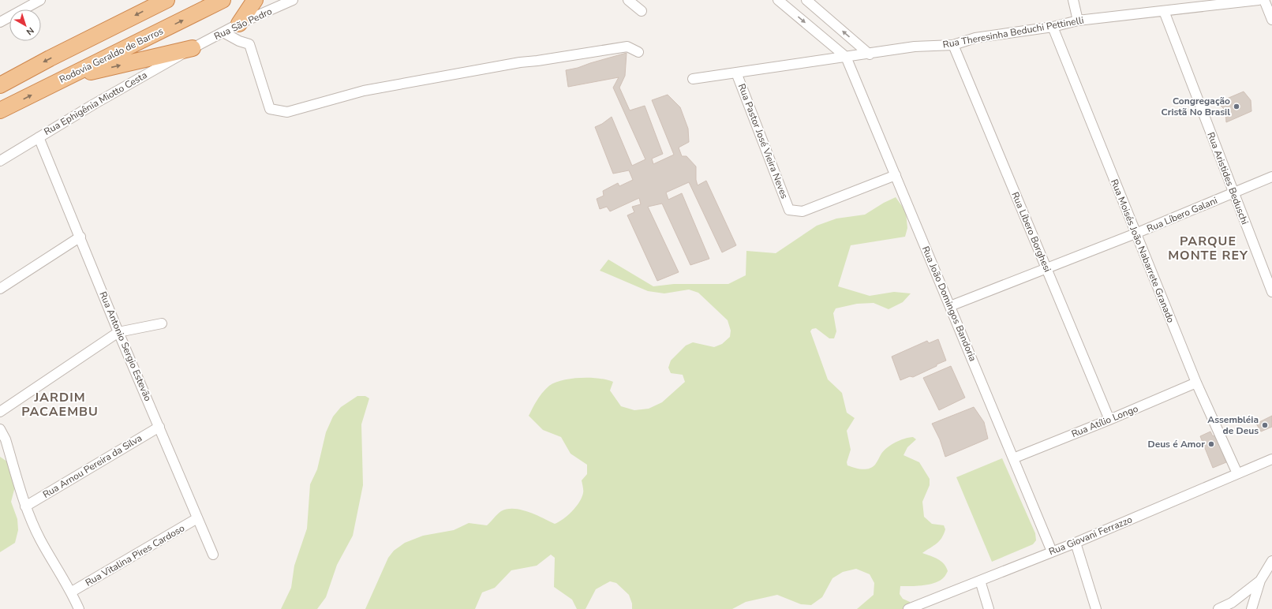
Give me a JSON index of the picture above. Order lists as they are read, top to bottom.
{
  "streets": {
    "highway": ["Rodovia Geraldo de Barros"],
    "street": [
      "Rua São Pedro",
      "Rua Theresinha Beduchi Pettinelli",
      "Rua Ephigênia Miotto Cesta",
      "Rua Pastor José Vieira Neves",
      "Rua Aristides Beduschi",
      "Rua Líbero Galani",
      "Rua Líbero Borghesi",
      "Rua Moisés João Nabarrete Granado",
      "Rua João Domingos Bandoria",
      "Rua Antonio Sergio Estevão",
      "Rua Atílio Longo",
      "Rua Arnou Pereira da Silva",
      "Rua Giovani Ferrazzo",
      "Rua Vitalina Pires Cardoso"
    ]
  },
  "crossings": [
    ["Rua São Pedro", "Rua Ephigênia Miotto Cesta"],
    ["Rua Theresinha Beduchi Pettinelli", "Rua Pastor José Vieira Neves"],
    ["Rua Theresinha Beduchi Pettinelli", "Rua Aristides Beduschi"],
    ["Rua Theresinha Beduchi Pettinelli", "Rua Líbero Borghesi"],
    ["Rua Theresinha Beduchi Pettinelli", "Rua Moisés João Nabarrete Granado"],
    ["Rua Theresinha Beduchi Pettinelli", "Rua João Domingos Bandoria"],
    ["Rua Ephigênia Miotto Cesta", "Rua Antonio Sergio Estevão"],
    ["Rua Pastor José Vieira Neves", "Rua João Domingos Bandoria"],
    ["Rua Aristides Beduschi", "Rua Líbero Galani"],
    ["Rua Líbero Galani", "Rua Líbero Borghesi"],
    ["Rua Líbero Galani", "Rua Moisés João Nabarrete Granado"],
    ["Rua Líbero Galani", "Rua João Domingos Bandoria"],
    ["Rua Líbero Borghesi", "Rua Atílio Longo"],
    ["Rua Moisés João Nabarrete Granado", "Rua Atílio Longo"],
    ["Rua Moisés João Nabarrete Granado", "Rua Giovani Ferrazzo"],
    ["Rua João Domingos Bandoria", "Rua Atílio Longo"],
    ["Rua João Domingos Bandoria", "Rua Giovani Ferrazzo"],
    ["Rua Antonio Sergio Estevão", "Rua Arnou Pereira da Silva"],
    ["Rua Antonio Sergio Estevão", "Rua Vitalina Pires Cardoso"]
  ],
  "districts": ["PARQUE MONTE REY", "JARDIM PACAEMBU"],
  "places": ["Congregação Cristã No Brasil", "Assembléia de Deus", "Deus é Amor"],
  "north": "bottom right"
}
